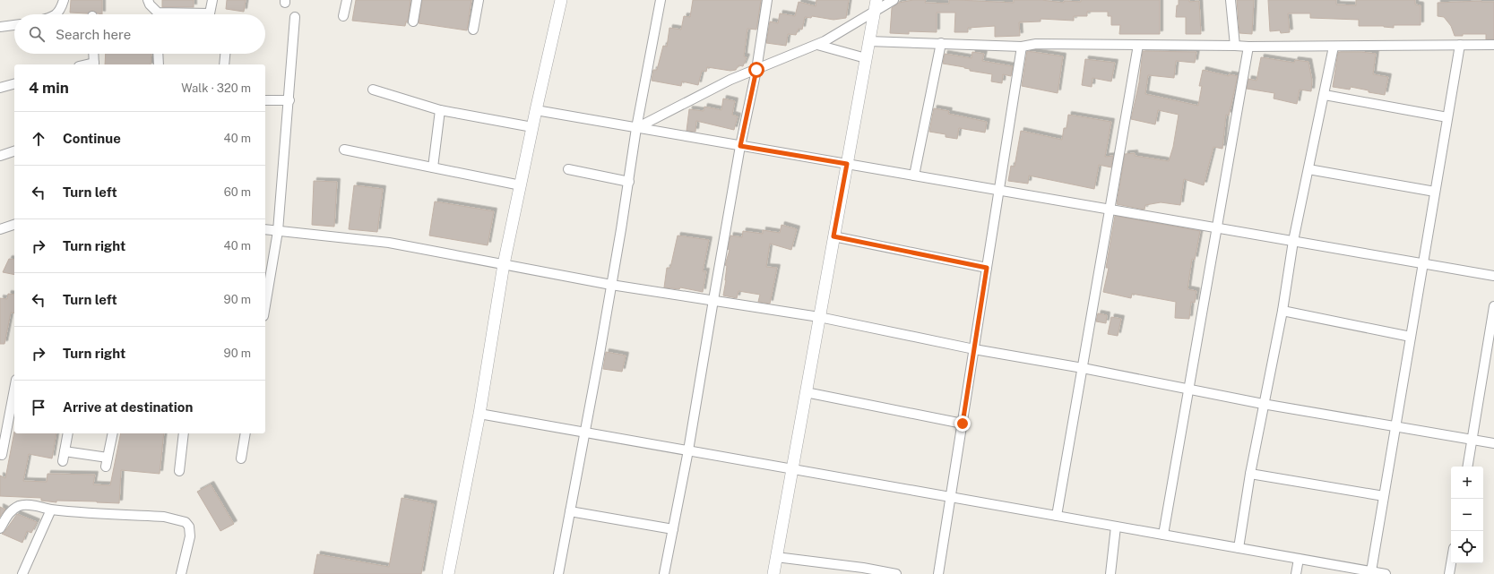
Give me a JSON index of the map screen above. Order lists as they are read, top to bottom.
{
  "page": {
    "search": "Search here",
    "heading": ["4 min", "Walk · 320 m"],
    "list": [
      ["Continue", "40 m"],
      ["Turn left", "60 m"],
      ["Turn right", "40 m"],
      ["Turn left", "90 m"],
      ["Turn right", "90 m"],
      "Arrive at destination"
    ],
    "map_buttons": ["+", "−"]
  }
}
